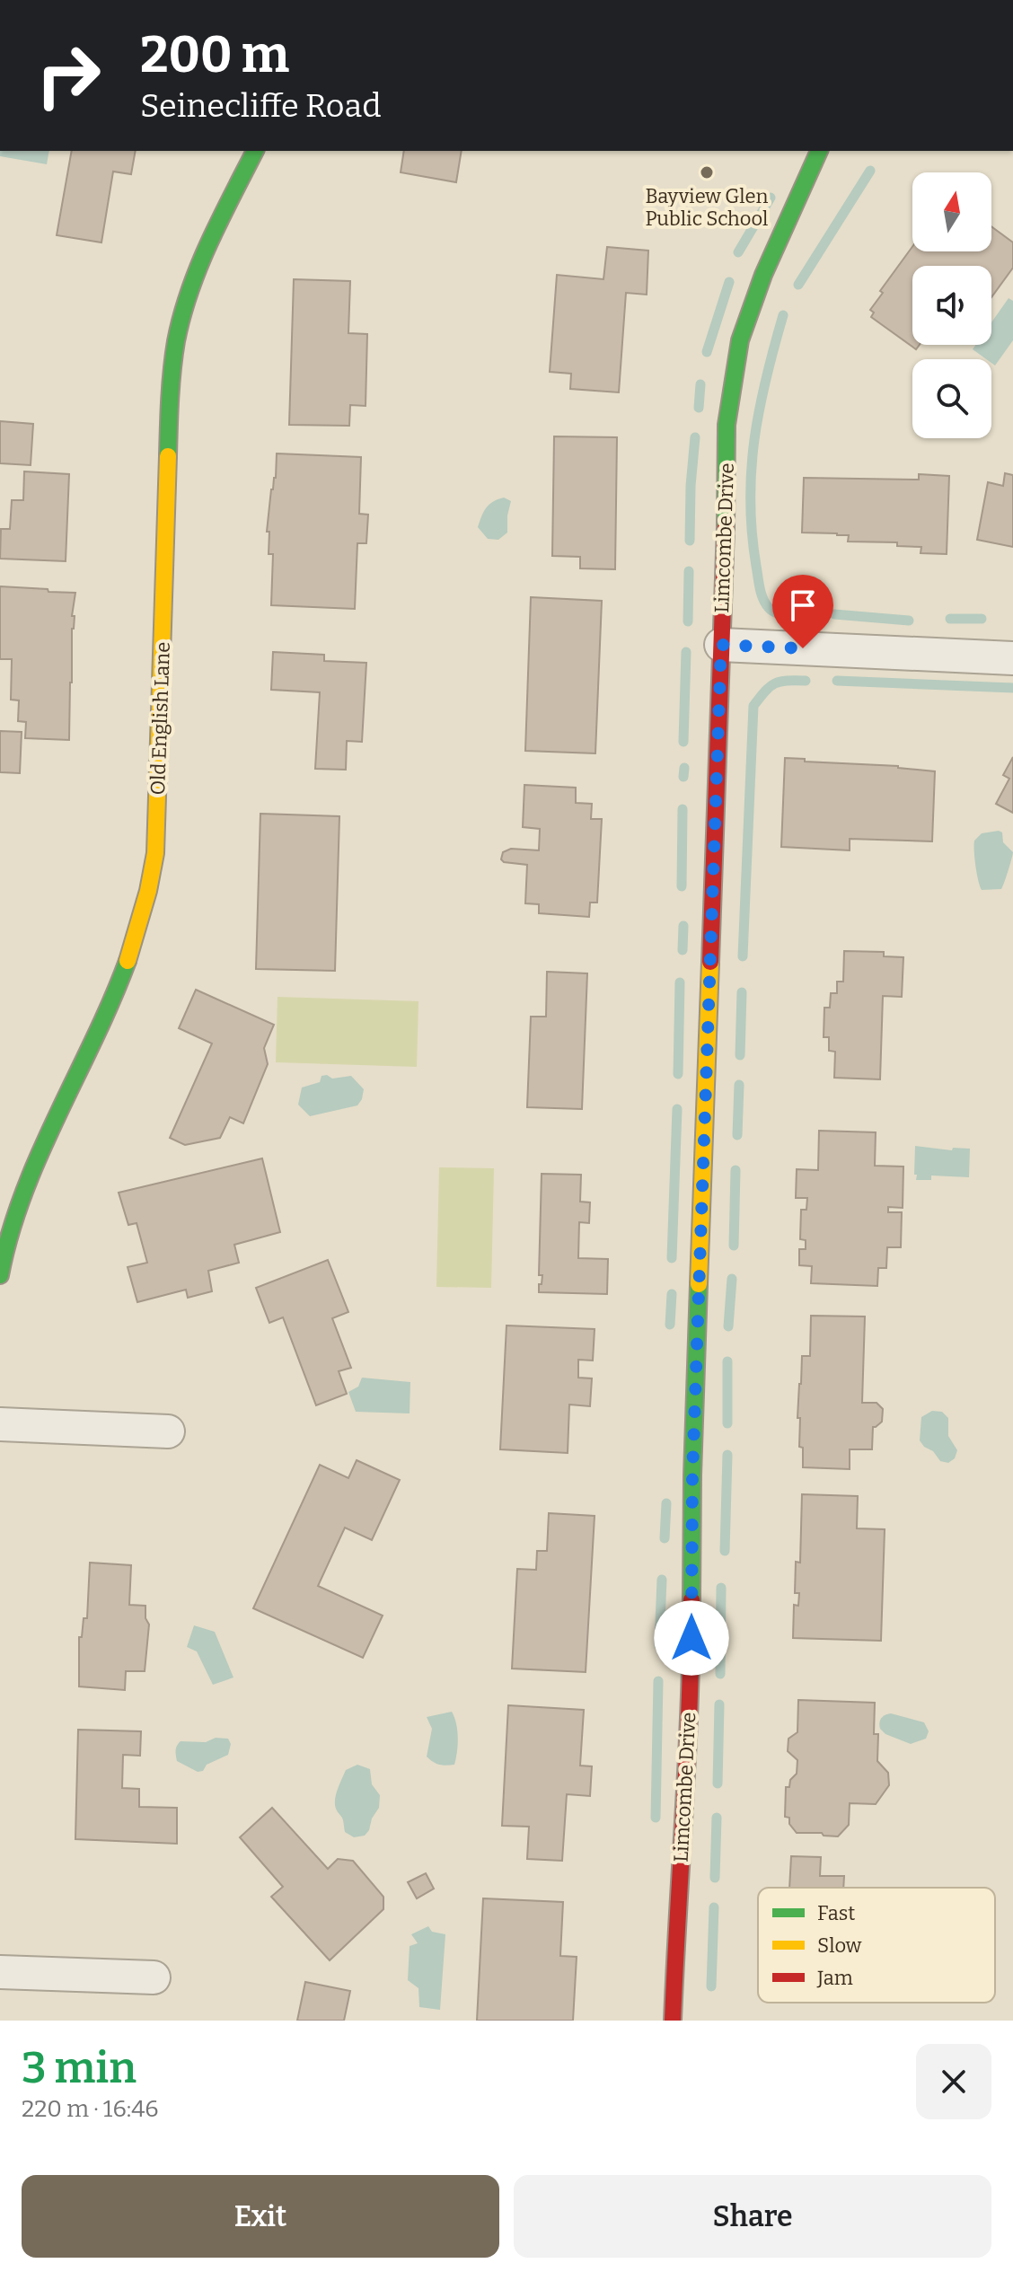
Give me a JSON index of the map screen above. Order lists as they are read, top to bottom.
{
  "streets": {
    "street": ["Limcombe Drive", "Old English Lane"]
  },
  "places": ["Bayview Glen Public School"],
  "legend": ["Fast", "Slow", "Jam"],
  "north": "top",
  "page": {
    "turn": ["200 m", "Seinecliffe Road"],
    "heading": ["3 min", "220 m · 16:46"],
    "buttons": ["Exit", "Share"]
  }
}
